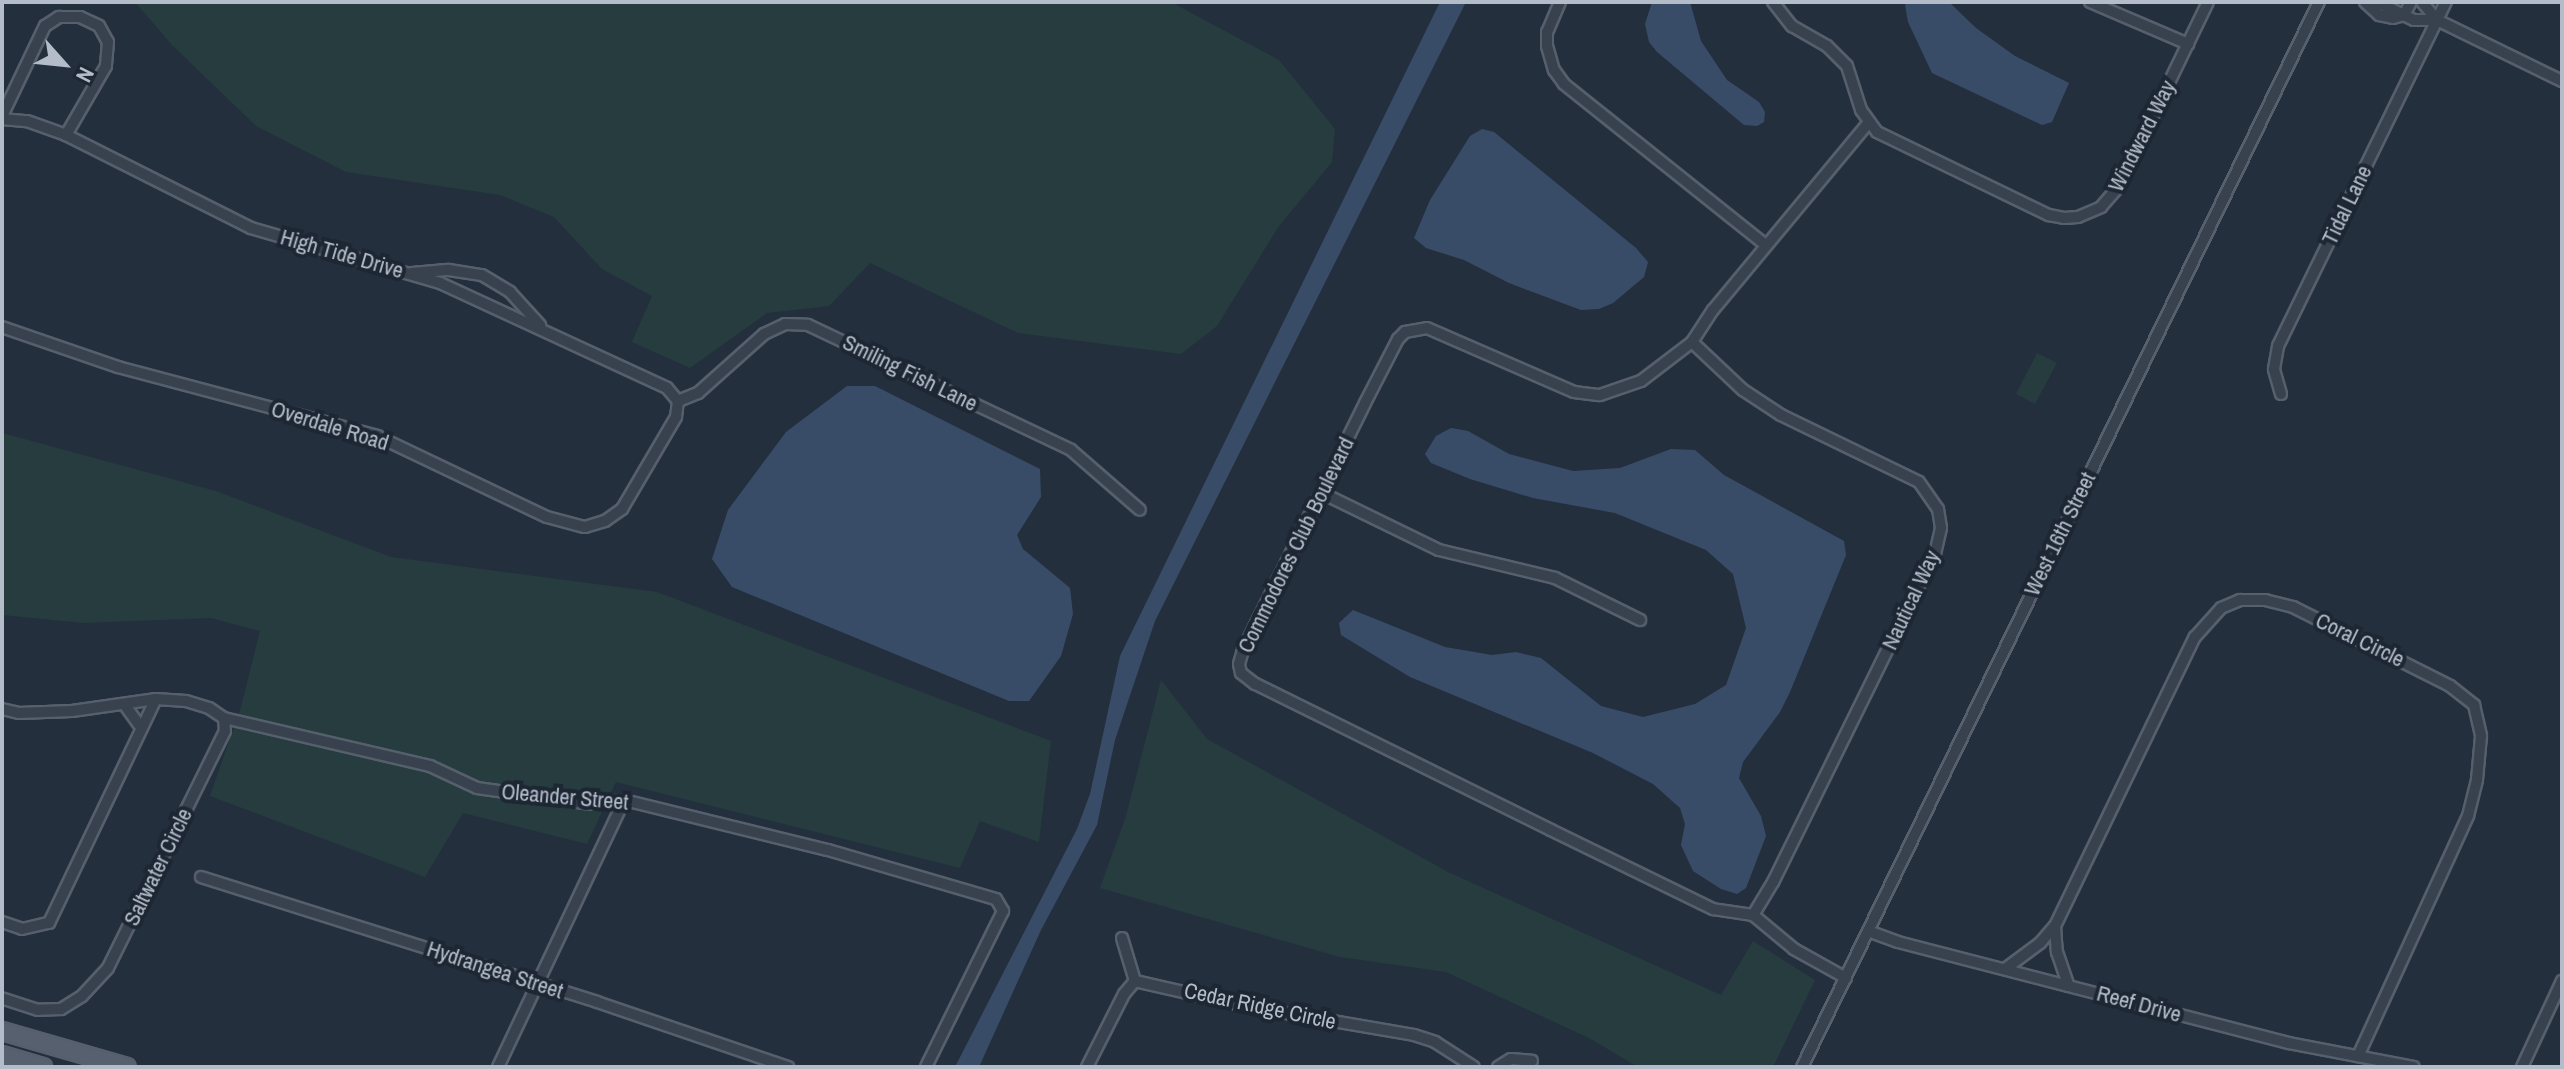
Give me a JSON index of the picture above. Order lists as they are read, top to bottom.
{
  "streets": {
    "street": [
      "Windward Way",
      "Tidal Lane",
      "High Tide Drive",
      "Smiling Fish Lane",
      "Overdale Road",
      "West 16th Street",
      "Commodores Club Boulevard",
      "Nautical Way",
      "Coral Circle",
      "Oleander Street",
      "Saltwater Circle",
      "Hydrangea Street",
      "Reef Drive",
      "Cedar Ridge Circle"
    ]
  },
  "crossings": [
    ["Windward Way", "Commodores Club Boulevard"],
    ["High Tide Drive", "Smiling Fish Lane"],
    ["High Tide Drive", "Overdale Road"],
    ["Smiling Fish Lane", "Overdale Road"],
    ["West 16th Street", "Reef Drive"],
    ["Commodores Club Boulevard", "Nautical Way"],
    ["Coral Circle", "Reef Drive"],
    ["Oleander Street", "Saltwater Circle"]
  ],
  "north": "bottom right"
}
